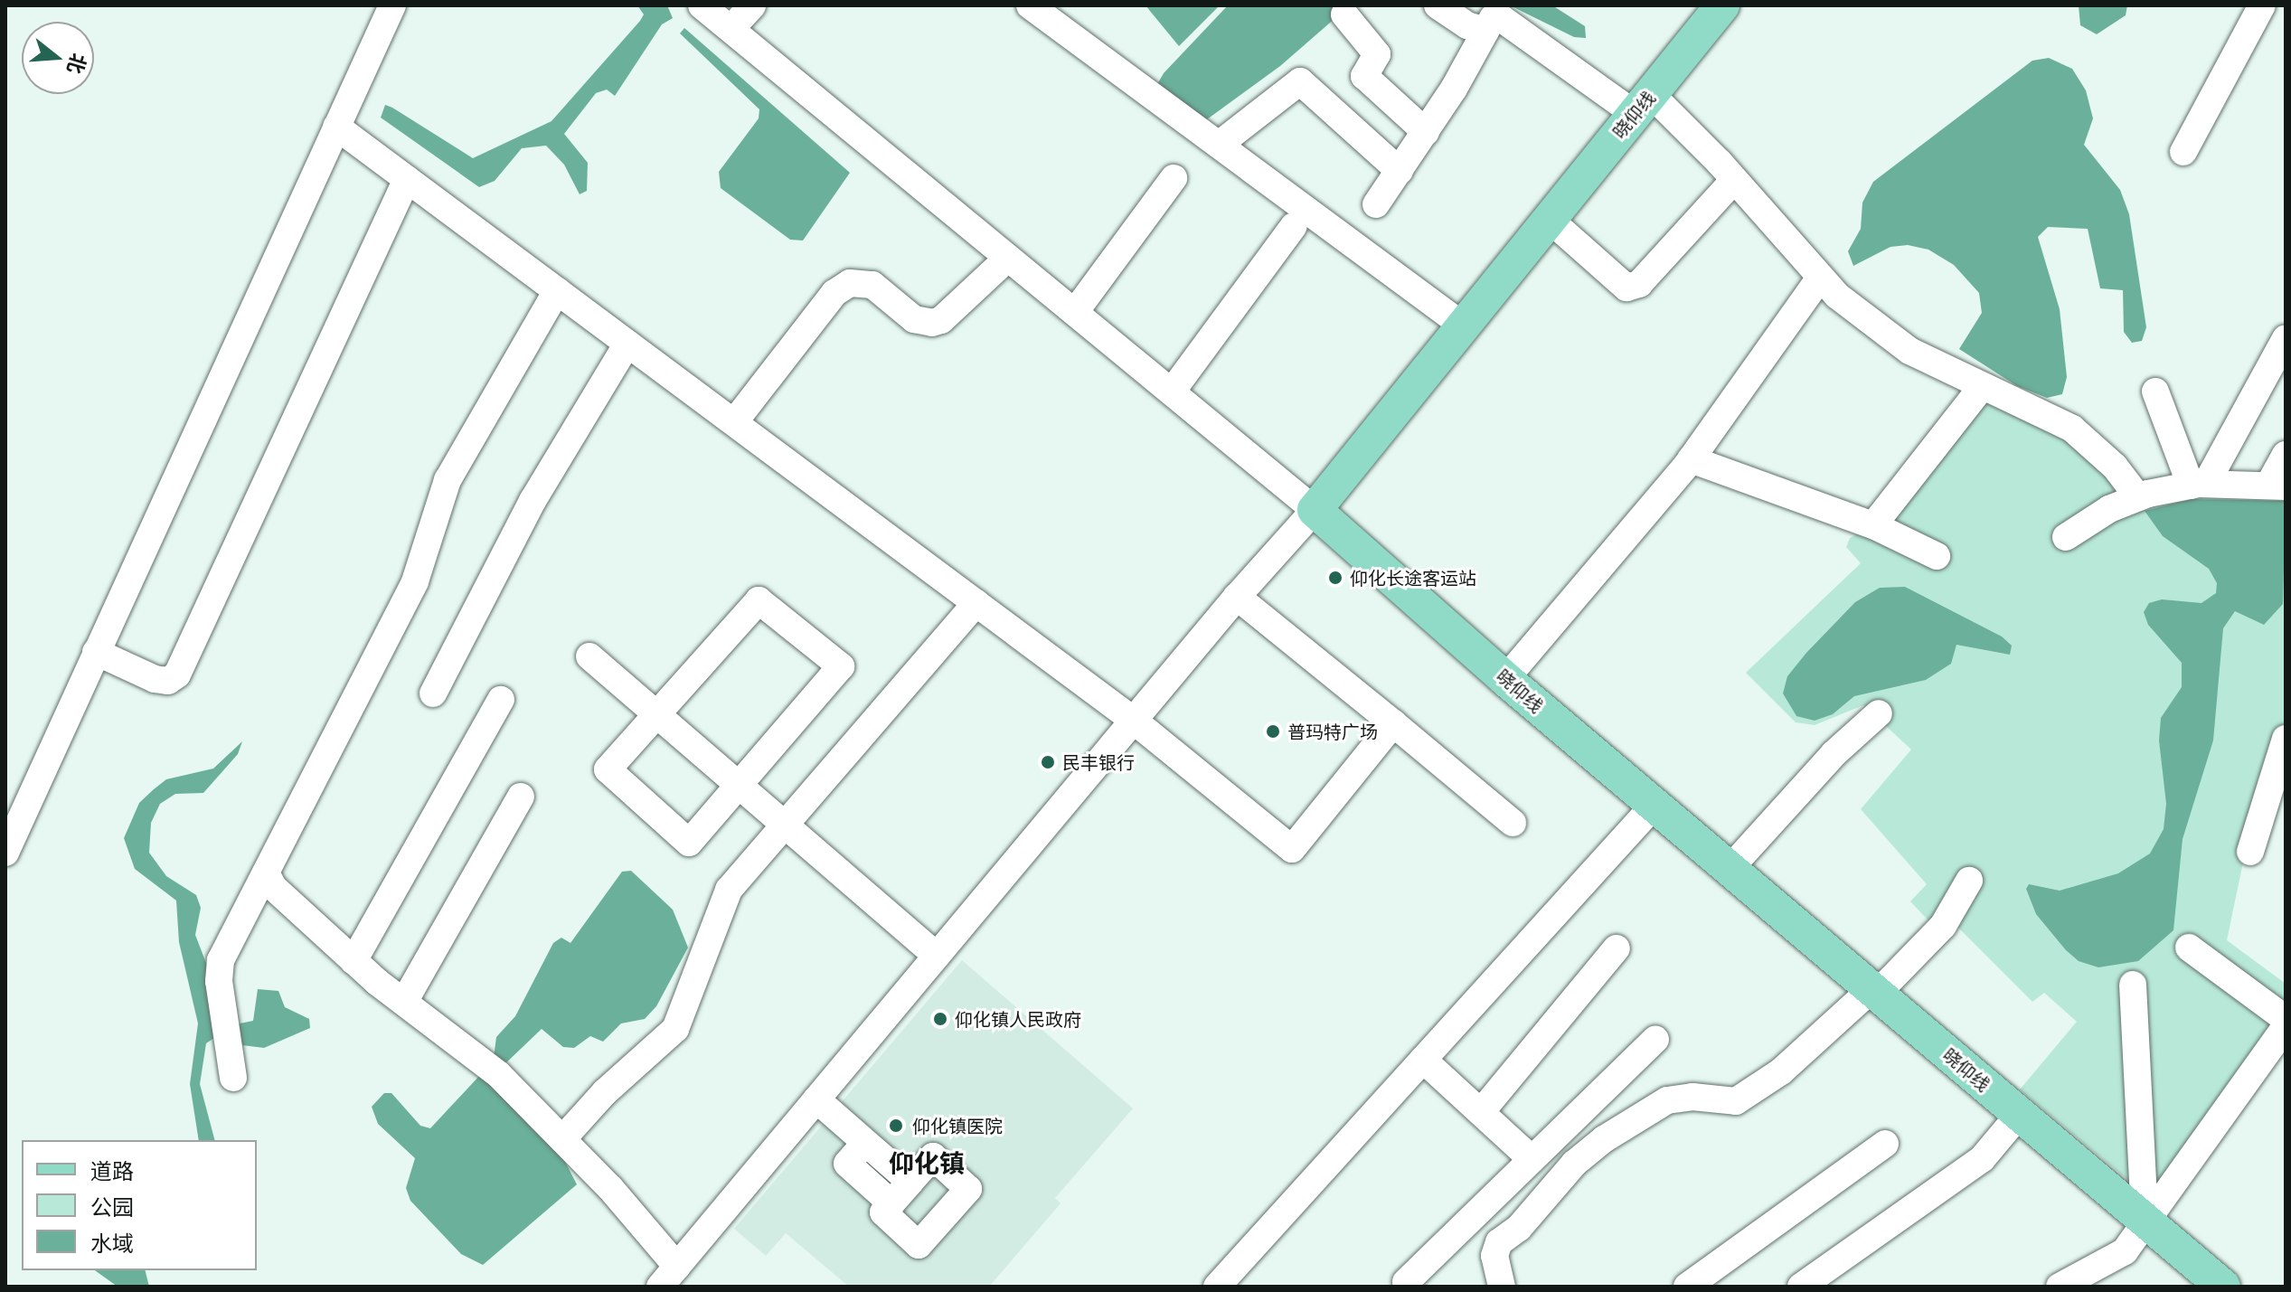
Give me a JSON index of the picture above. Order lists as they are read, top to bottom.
{
  "streets": {
    "main road": ["晓仰线"]
  },
  "districts": ["仰化镇"],
  "places": [
    "仰化长途客运站",
    "普玛特广场",
    "民丰银行",
    "仰化镇人民政府",
    "仰化镇医院"
  ],
  "legend": ["道路", "公园", "水域"],
  "north": "right"
}
